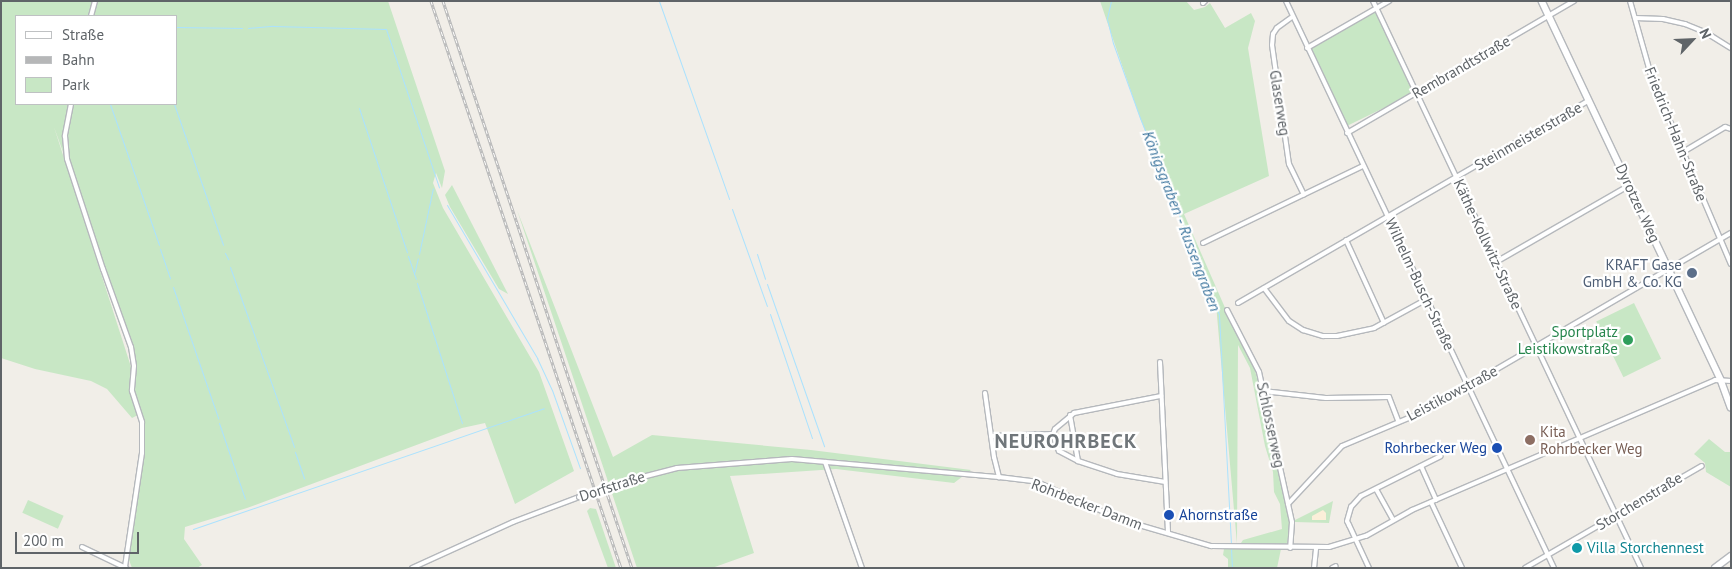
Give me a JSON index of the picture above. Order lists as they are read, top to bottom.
{
  "streets": {
    "street": [
      "Rembrandtstraße",
      "Glaserweg",
      "Friedrich-Hahn-Straße",
      "Steinmeisterstraße",
      "Dyrotzer Weg",
      "Käthe-Kollwitz-Straße",
      "Wilhelm-Busch-Straße",
      "Leistikowstraße",
      "Schlosserweg",
      "Dorfstraße",
      "Storchenstraße",
      "Rohrbecker Damm"
    ]
  },
  "crossings": [
    ["Rembrandtstraße", "Dyrotzer Weg"],
    ["Rembrandtstraße", "Käthe-Kollwitz-Straße"],
    ["Rembrandtstraße", "Wilhelm-Busch-Straße"],
    ["Glaserweg", "Wilhelm-Busch-Straße"],
    ["Friedrich-Hahn-Straße", "Leistikowstraße"],
    ["Steinmeisterstraße", "Dyrotzer Weg"],
    ["Steinmeisterstraße", "Käthe-Kollwitz-Straße"],
    ["Steinmeisterstraße", "Wilhelm-Busch-Straße"],
    ["Dyrotzer Weg", "Leistikowstraße"],
    ["Käthe-Kollwitz-Straße", "Leistikowstraße"],
    ["Käthe-Kollwitz-Straße", "Storchenstraße"],
    ["Wilhelm-Busch-Straße", "Leistikowstraße"],
    ["Wilhelm-Busch-Straße", "Storchenstraße"],
    ["Leistikowstraße", "Schlosserweg"],
    ["Schlosserweg", "Rohrbecker Damm"],
    ["Dorfstraße", "Rohrbecker Damm"]
  ],
  "districts": ["NEUROHRBECK"],
  "water": ["Königsgraben - Russengraben"],
  "places": [
    "KRAFT Gase GmbH & Co. KG",
    "Sportplatz Leistikowstraße",
    "Kita Rohrbecker Weg",
    "Rohrbecker Weg",
    "Ahornstraße",
    "Villa Storchennest"
  ],
  "legend": ["Straße", "Bahn", "Park"],
  "scale_bar": "200 m",
  "north": "top right"
}
